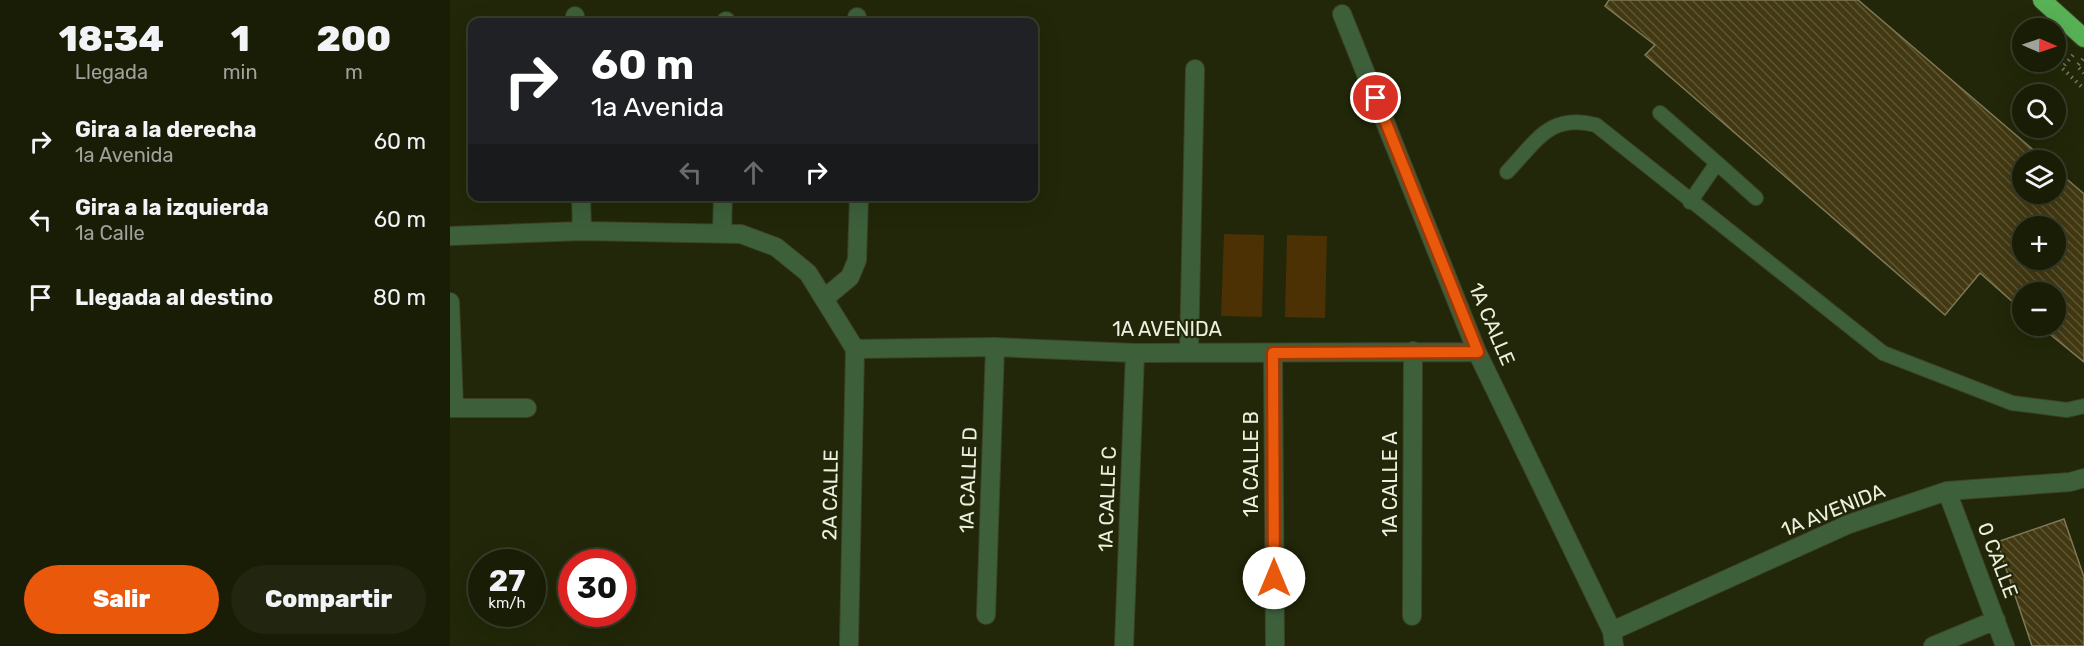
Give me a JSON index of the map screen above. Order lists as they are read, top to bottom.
{
  "streets": {
    "street": [
      "1A CALLE",
      "1A AVENIDA",
      "1A CALLE B",
      "1A CALLE D",
      "1A CALLE A",
      "2A CALLE",
      "1A CALLE C",
      "0 CALLE"
    ]
  },
  "crossings": [
    ["1A CALLE", "1A AVENIDA"],
    ["1A AVENIDA", "1A CALLE B"],
    ["1A AVENIDA", "1A CALLE D"],
    ["1A AVENIDA", "1A CALLE A"],
    ["1A AVENIDA", "2A CALLE"],
    ["1A AVENIDA", "1A CALLE C"],
    ["1A AVENIDA", "0 CALLE"]
  ],
  "north": "right",
  "page": {
    "eta": [
      "18:34",
      "Llegada",
      "1",
      "min",
      "200",
      "m"
    ],
    "map_buttons": ["+", "−"],
    "turn": ["60 m", "1a Avenida"],
    "list": [
      {
        "name": "Gira a la derecha",
        "note": "1a Avenida",
        "value": "60 m"
      },
      {
        "name": "Gira a la izquierda",
        "note": "1a Calle",
        "value": "60 m"
      },
      {
        "name": "Llegada al destino",
        "value": "80 m"
      }
    ],
    "speed": "27 km/h",
    "limit": "30",
    "buttons": ["Salir", "Compartir"]
  }
}
